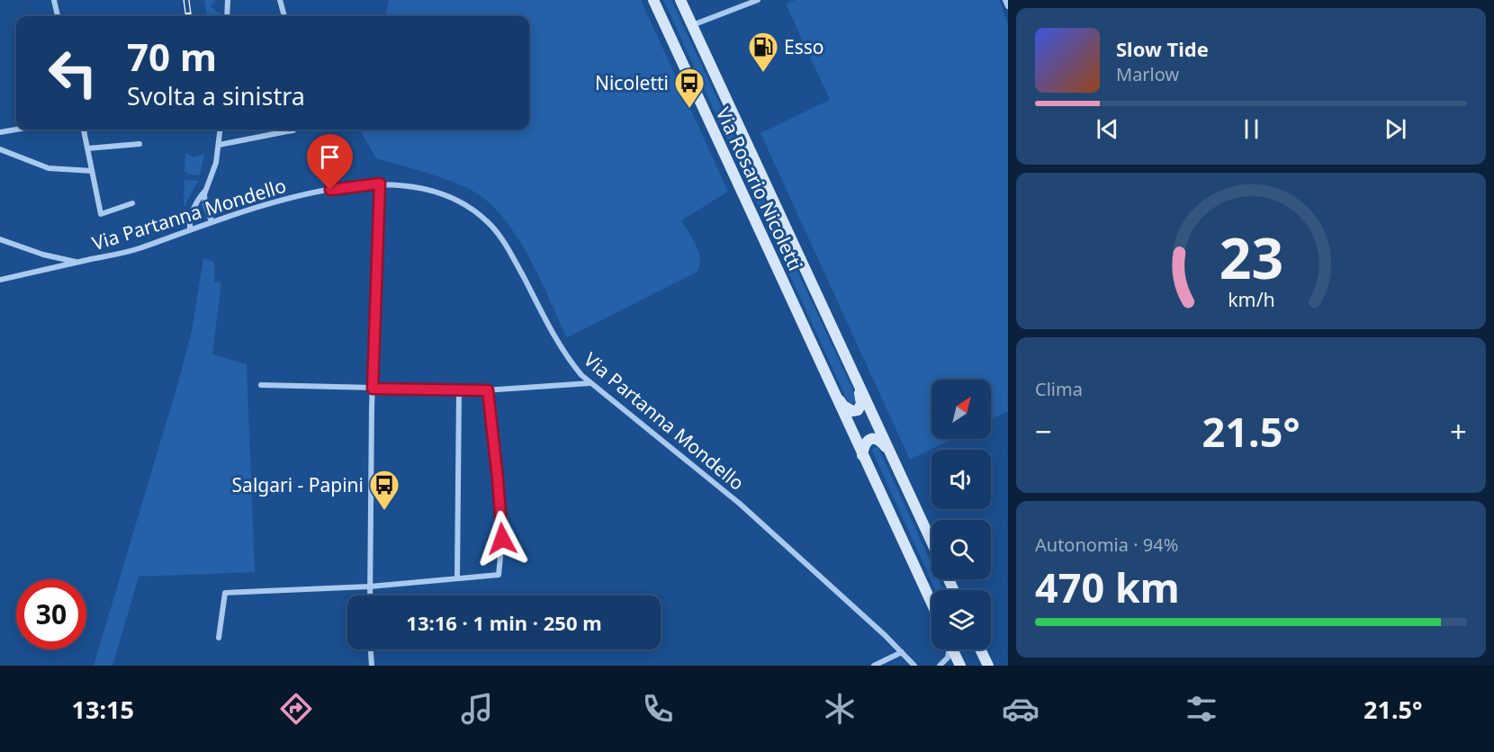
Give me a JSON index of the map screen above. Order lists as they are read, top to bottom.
{
  "streets": {
    "main road": ["Via Rosario Nicoletti"],
    "street": ["Via Partanna Mondello"]
  },
  "places": {
    "fuel station": ["Esso"],
    "bus stop": ["Nicoletti", "Salgari - Papini"]
  },
  "north": "top right",
  "page": {
    "turn": ["70 m", "Svolta a sinistra"],
    "song": ["Slow Tide", "Marlow"],
    "tile": [
      "Clima",
      ["Autonomia · 94%", "470 km"]
    ],
    "heat": ["−", "21.5°", "+"],
    "limit": "30",
    "trip": "13:16 · 1 min · 250 m",
    "tabs": ["13:15", "21.5°"],
    "gauge": ["23", "km/h"]
  }
}
